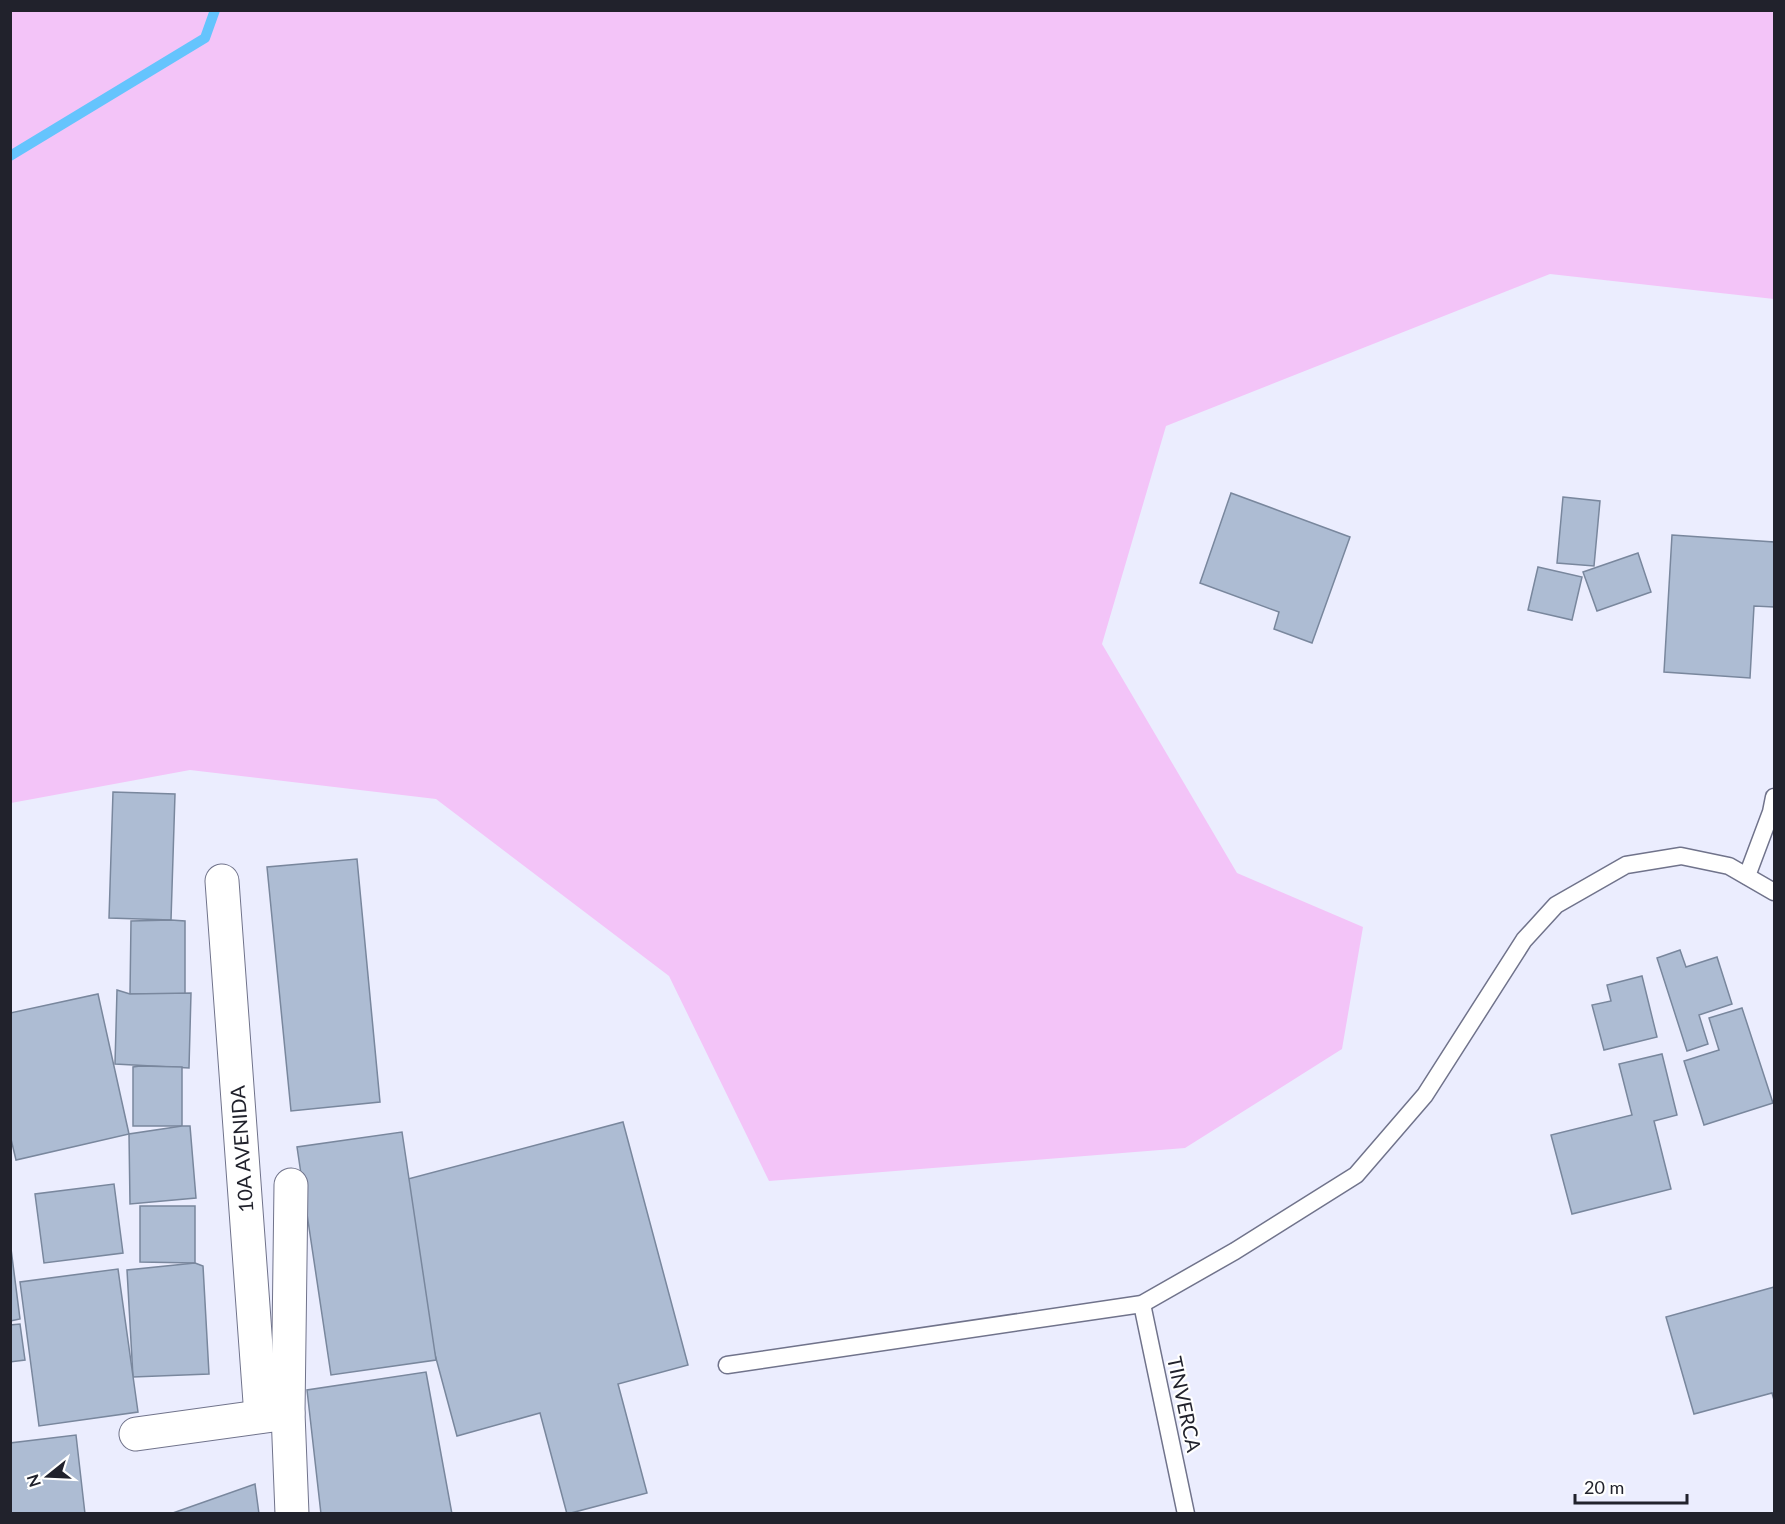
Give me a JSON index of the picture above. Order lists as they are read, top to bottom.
{
  "streets": {
    "street": ["10A AVENIDA"],
    "lane": ["TINVERCA"]
  },
  "scale_bar": "20 m",
  "north": "left"
}
